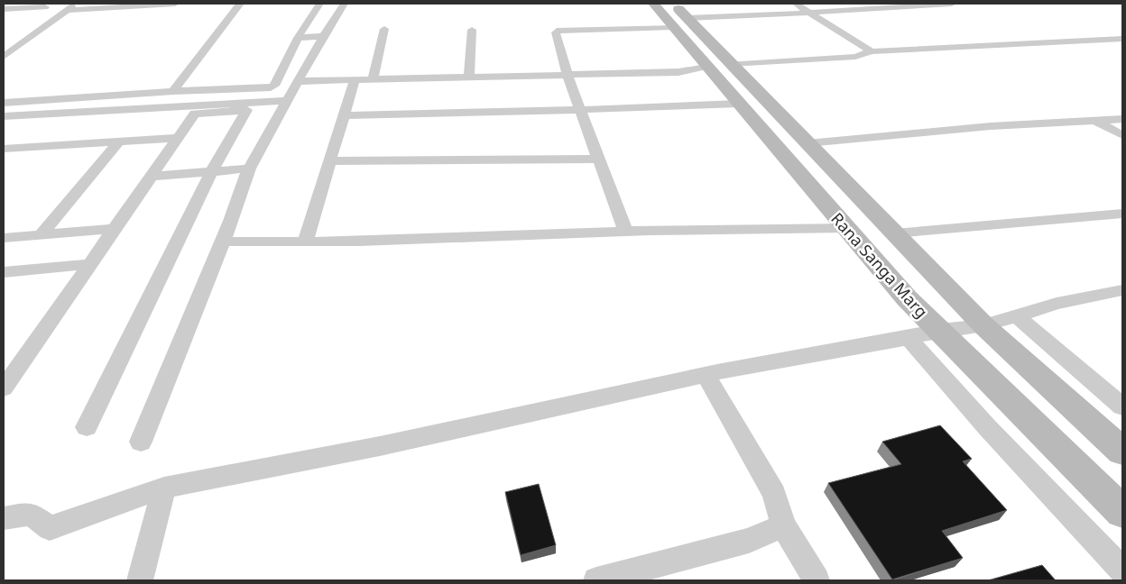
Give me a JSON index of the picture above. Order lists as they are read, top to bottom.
{
  "streets": {
    "main road": ["Rana Sanga Marg"]
  }
}
